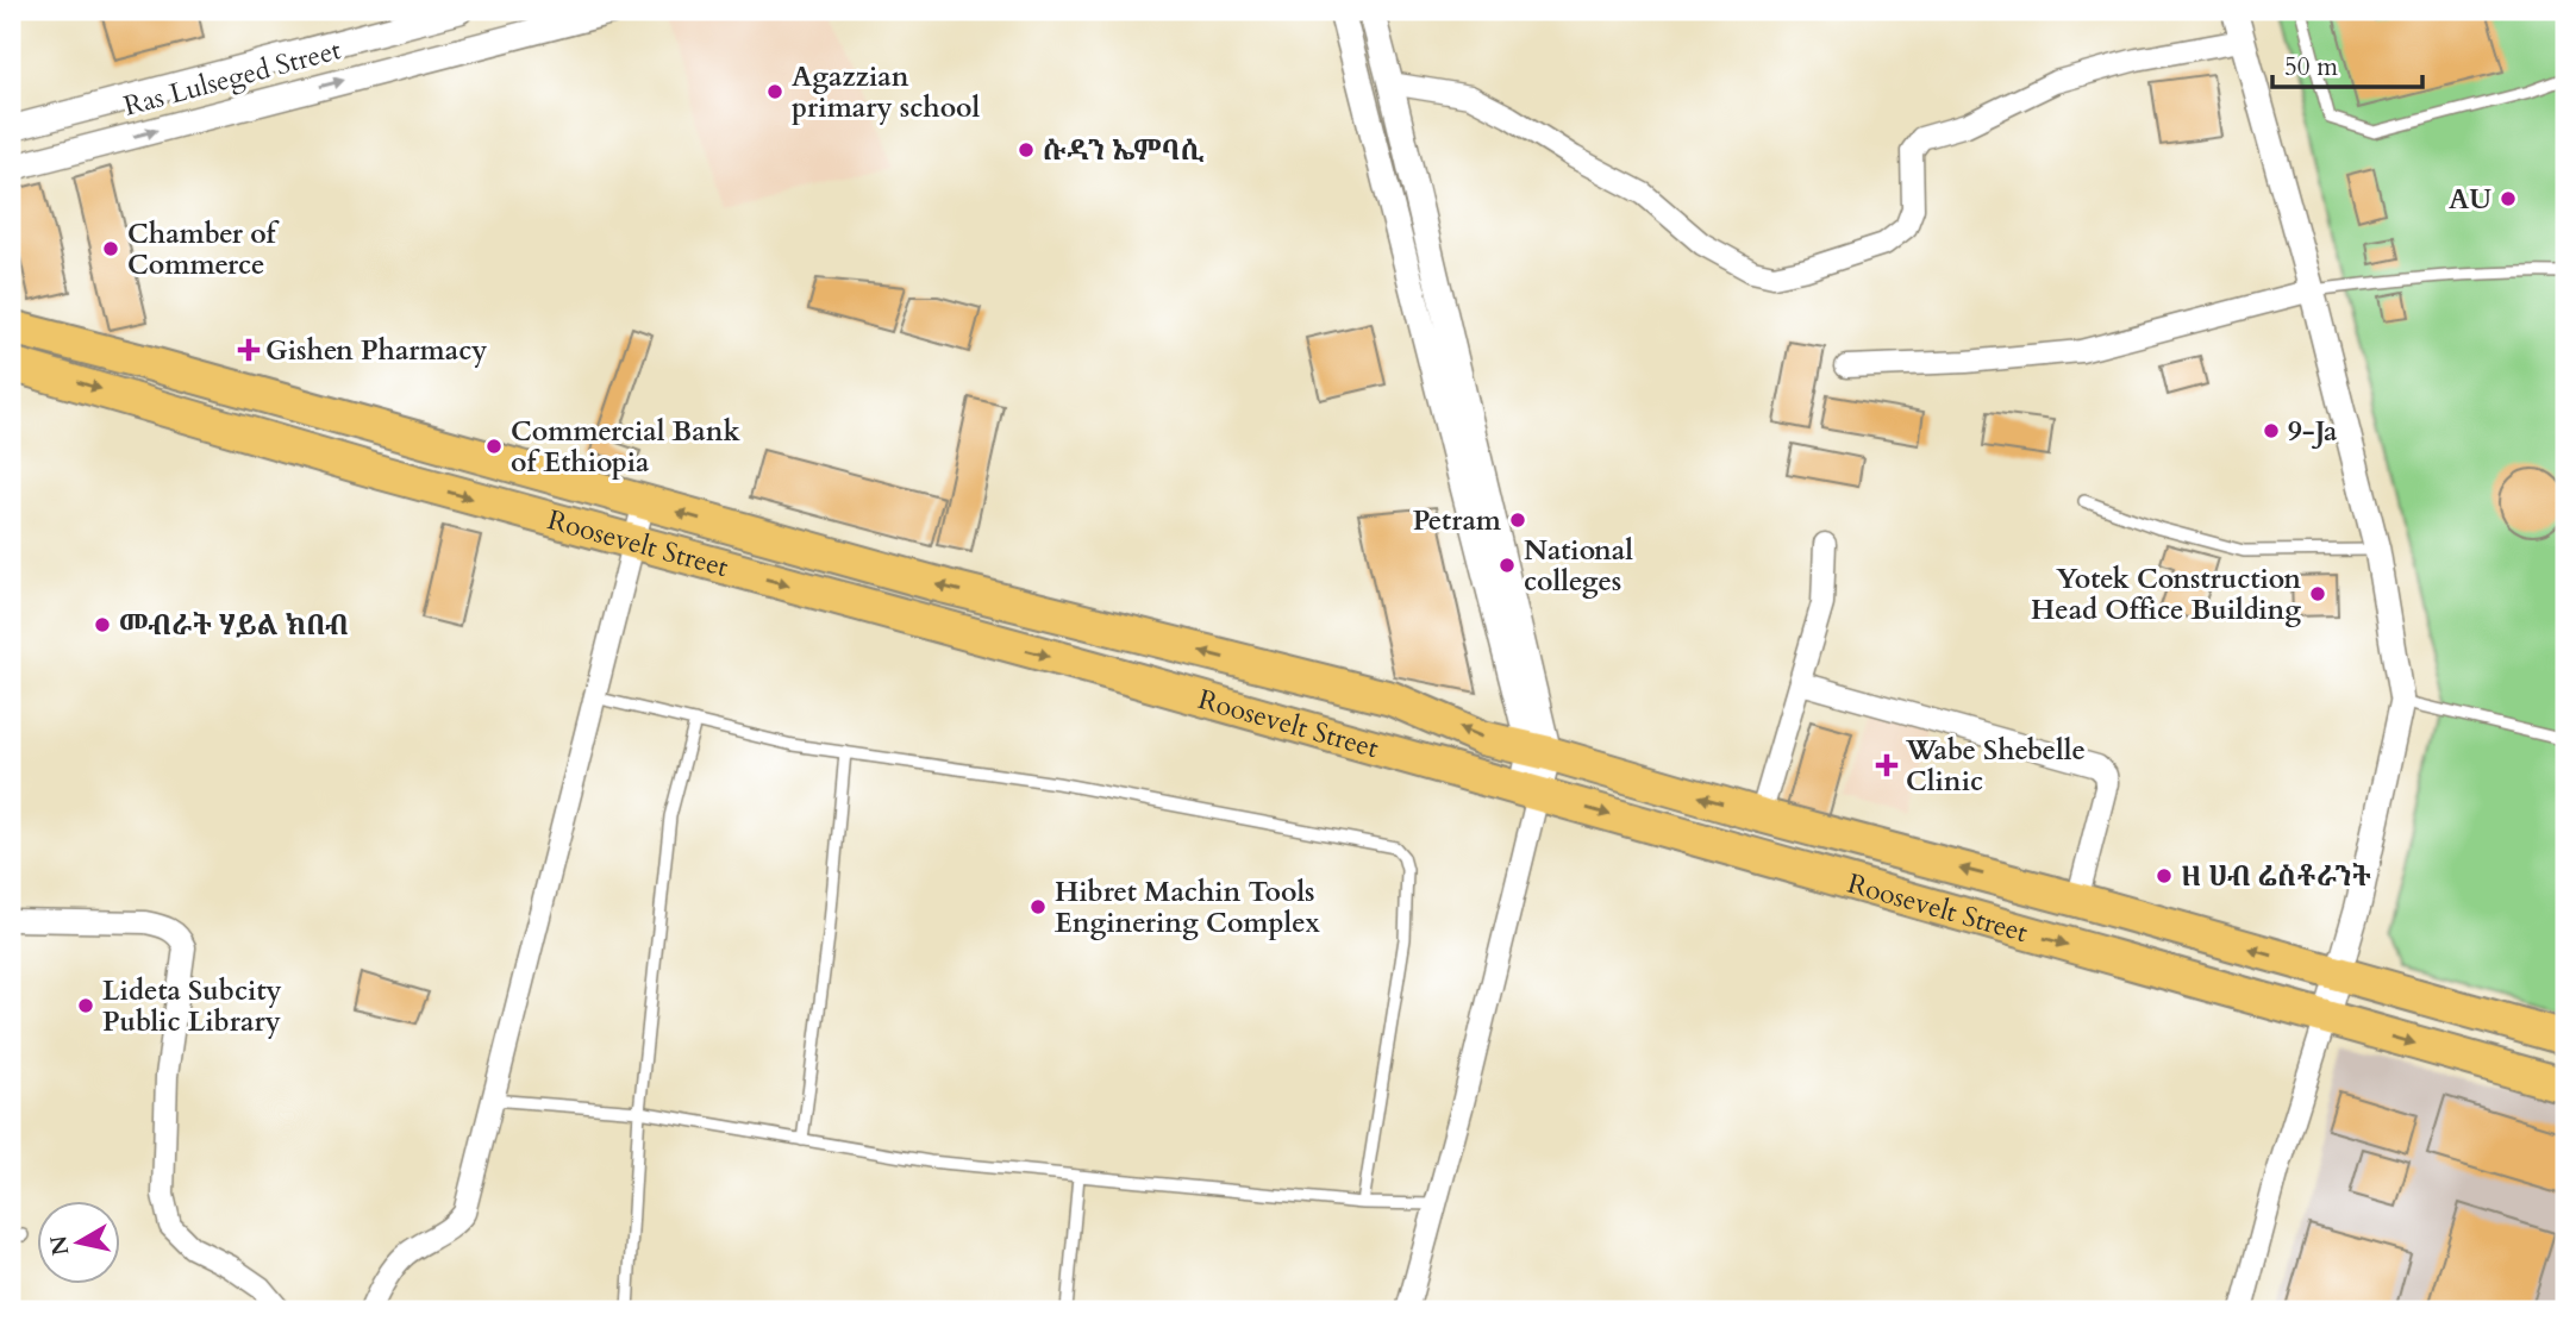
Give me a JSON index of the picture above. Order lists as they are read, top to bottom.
{
  "streets": {
    "main road": ["Roosevelt Street"],
    "street": ["Ras Lulseged Street"]
  },
  "places": {
    "other": [
      "Agazzian primary school",
      "ሱዳን ኤምባሲ",
      "AU",
      "Chamber of Commerce",
      "9-Ja",
      "Commercial Bank of Ethiopia",
      "Petram",
      "National colleges",
      "Yotek Construction Head Office Building",
      "መብራት ሃይል ክበብ",
      "ዘ ሀብ ሬስቶራንት",
      "Hibret Machin Tools Enginering Complex",
      "Lideta Subcity Public Library"
    ],
    "health": ["Gishen Pharmacy", "Wabe Shebelle Clinic"]
  },
  "scale_bar": "50 m",
  "north": "left"
}
